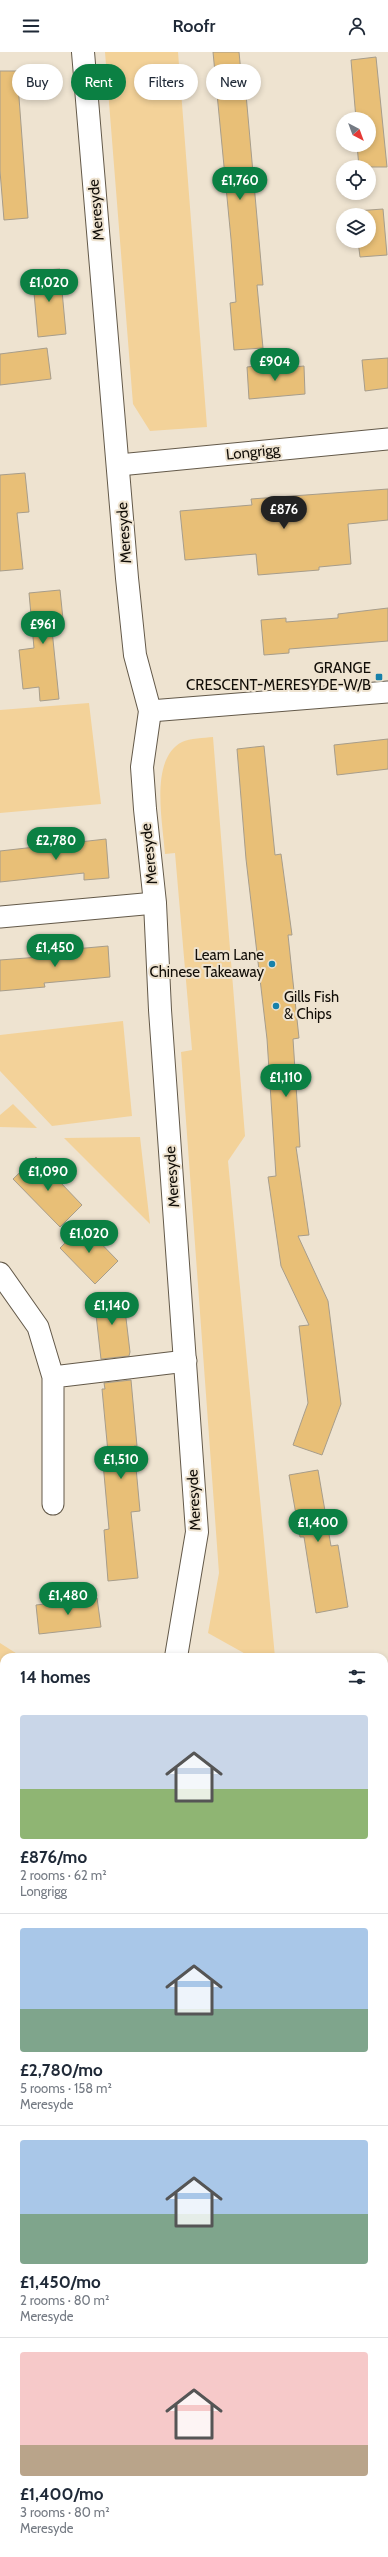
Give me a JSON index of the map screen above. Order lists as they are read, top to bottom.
{
  "streets": {
    "main road": ["Meresyde"],
    "street": ["Longrigg"]
  },
  "crossings": [
    ["Meresyde", "Longrigg"]
  ],
  "places": {
    "transit": ["GRANGE CRESCENT-MERESYDE-W/B"],
    "other": ["Leam Lane Chinese Takeaway", "Gills Fish & Chips"]
  },
  "north": "bottom right",
  "page": {
    "header": "Roofr",
    "chip": [
      "Buy",
      "Rent",
      "Filters",
      "New"
    ],
    "price": [
      "£1,760",
      "£1,020",
      "£904",
      "£876",
      "£961",
      "£2,780",
      "£1,450",
      "£1,110",
      "£1,090",
      "£1,020",
      "£1,140",
      "£1,510",
      "£1,400",
      "£1,480"
    ],
    "heading": "14 homes",
    "list": [
      {
        "name": "£876/mo",
        "note": "2 rooms · 62 m² · Longrigg"
      },
      {
        "name": "£2,780/mo",
        "note": "5 rooms · 158 m² · Meresyde"
      },
      {
        "name": "£1,450/mo",
        "note": "2 rooms · 80 m² · Meresyde"
      },
      {
        "name": "£1,400/mo",
        "note": "3 rooms · 80 m² · Meresyde"
      }
    ]
  }
}
